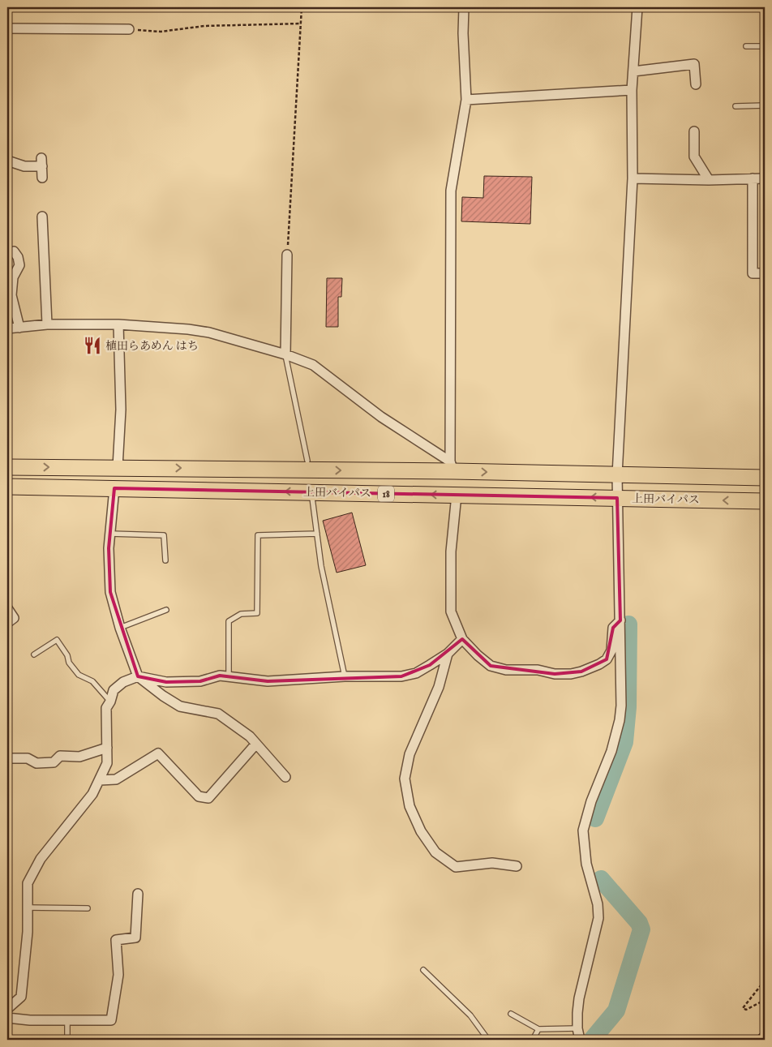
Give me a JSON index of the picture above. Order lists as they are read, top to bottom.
{
  "streets": {
    "highway": ["上田バイパス", "18"]
  },
  "places": {
    "restaurant": ["植田らあめん はち"]
  }
}
